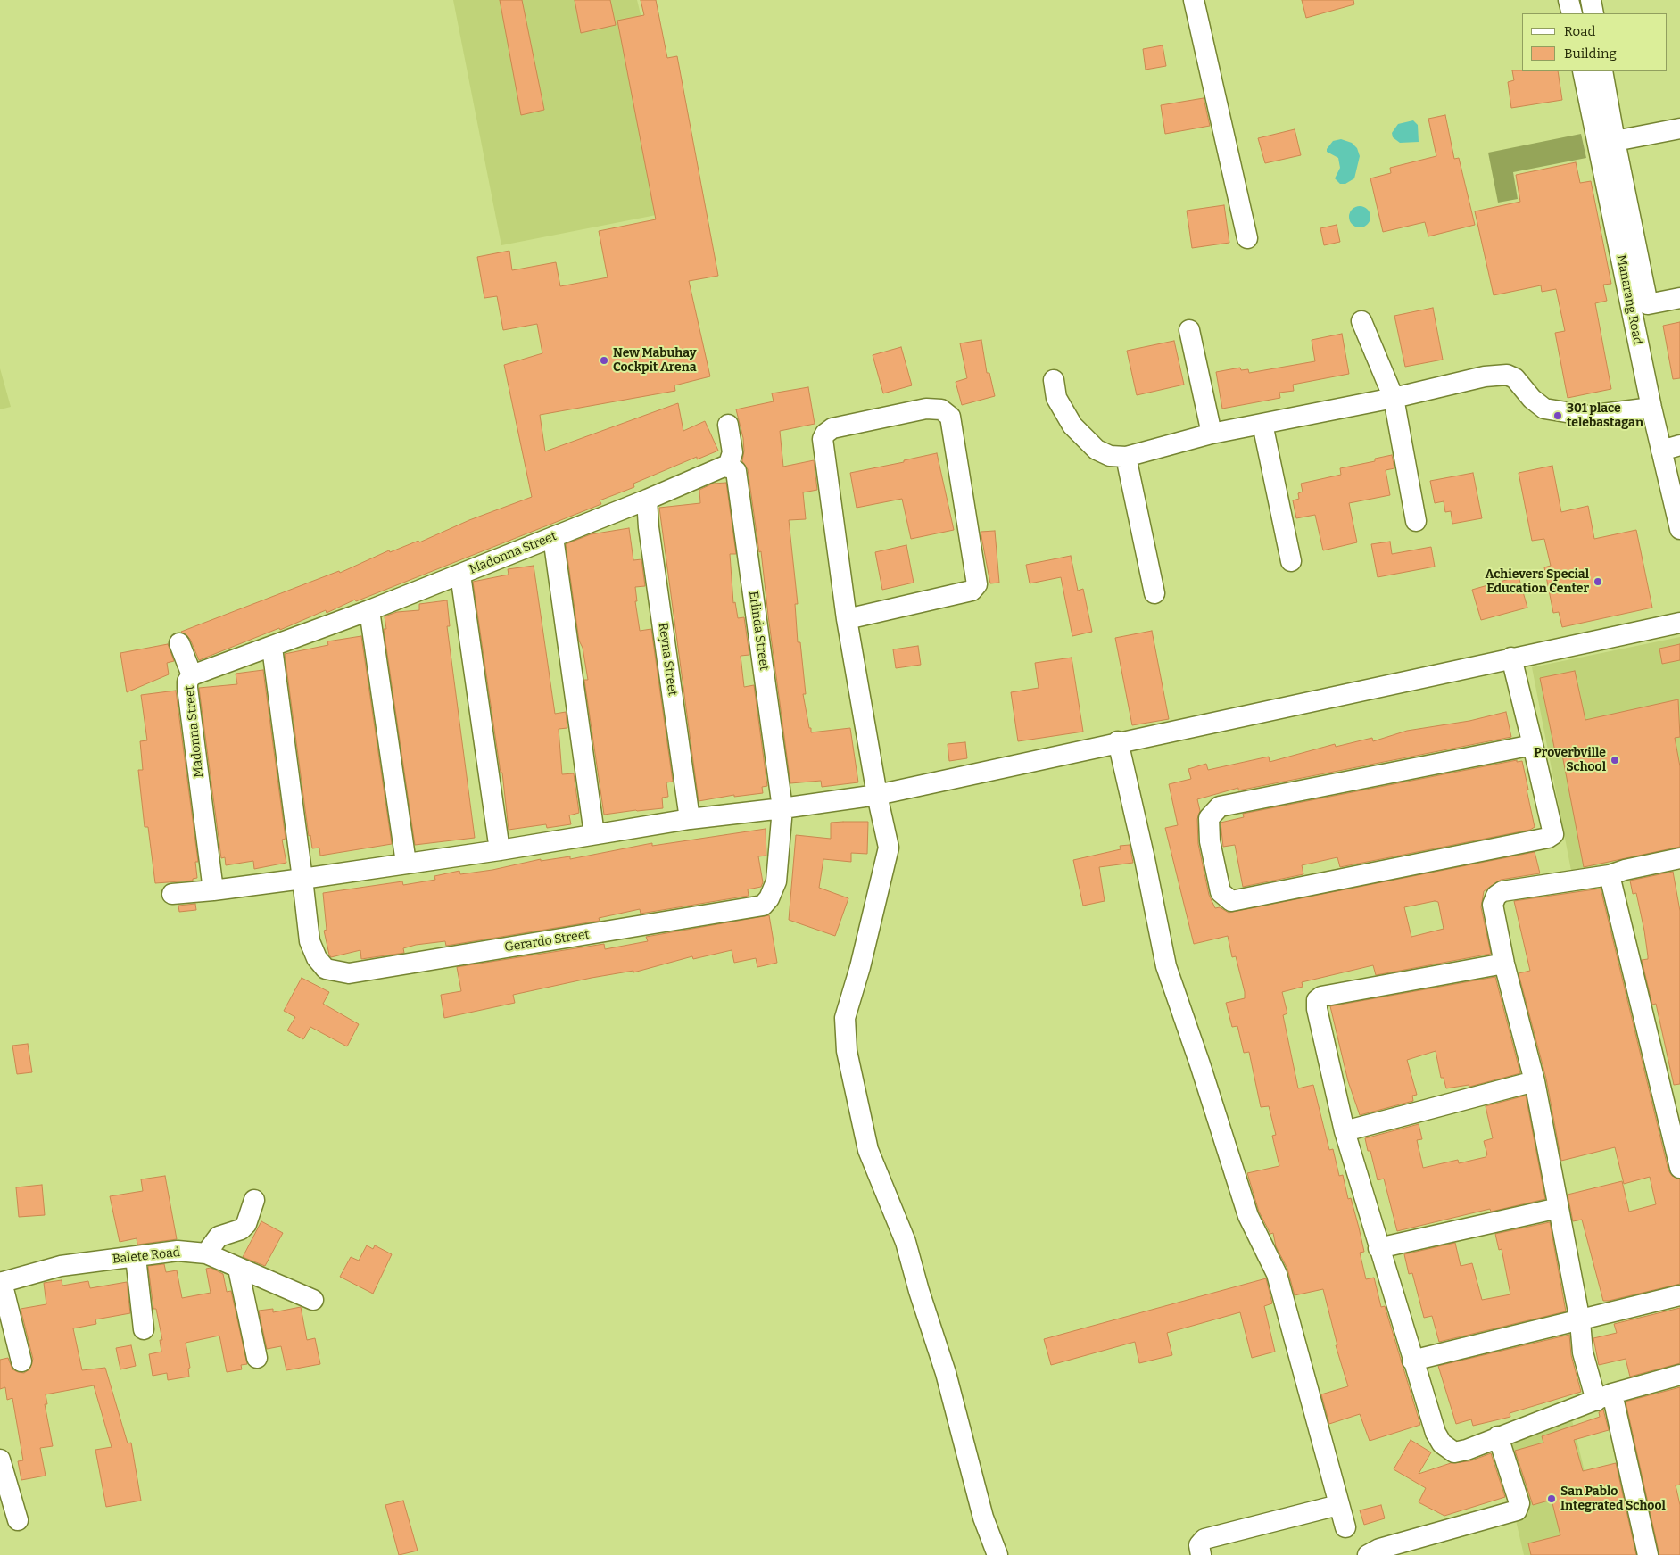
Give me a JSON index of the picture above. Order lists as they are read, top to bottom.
{
  "streets": {
    "street": [
      "Manarang Road",
      "Madonna Street",
      "Erlinda Street",
      "Reyna Street",
      "Gerardo Street",
      "Balete Road"
    ]
  },
  "crossings": [
    ["Madonna Street", "Erlinda Street"],
    ["Madonna Street", "Reyna Street"],
    ["Erlinda Street", "Gerardo Street"]
  ],
  "places": [
    "New Mabuhay Cockpit Arena",
    "301 place telebastagan",
    "Achievers Special Education Center",
    "Proverbville School",
    "San Pablo Integrated School"
  ],
  "legend": ["Road", "Building"]
}
